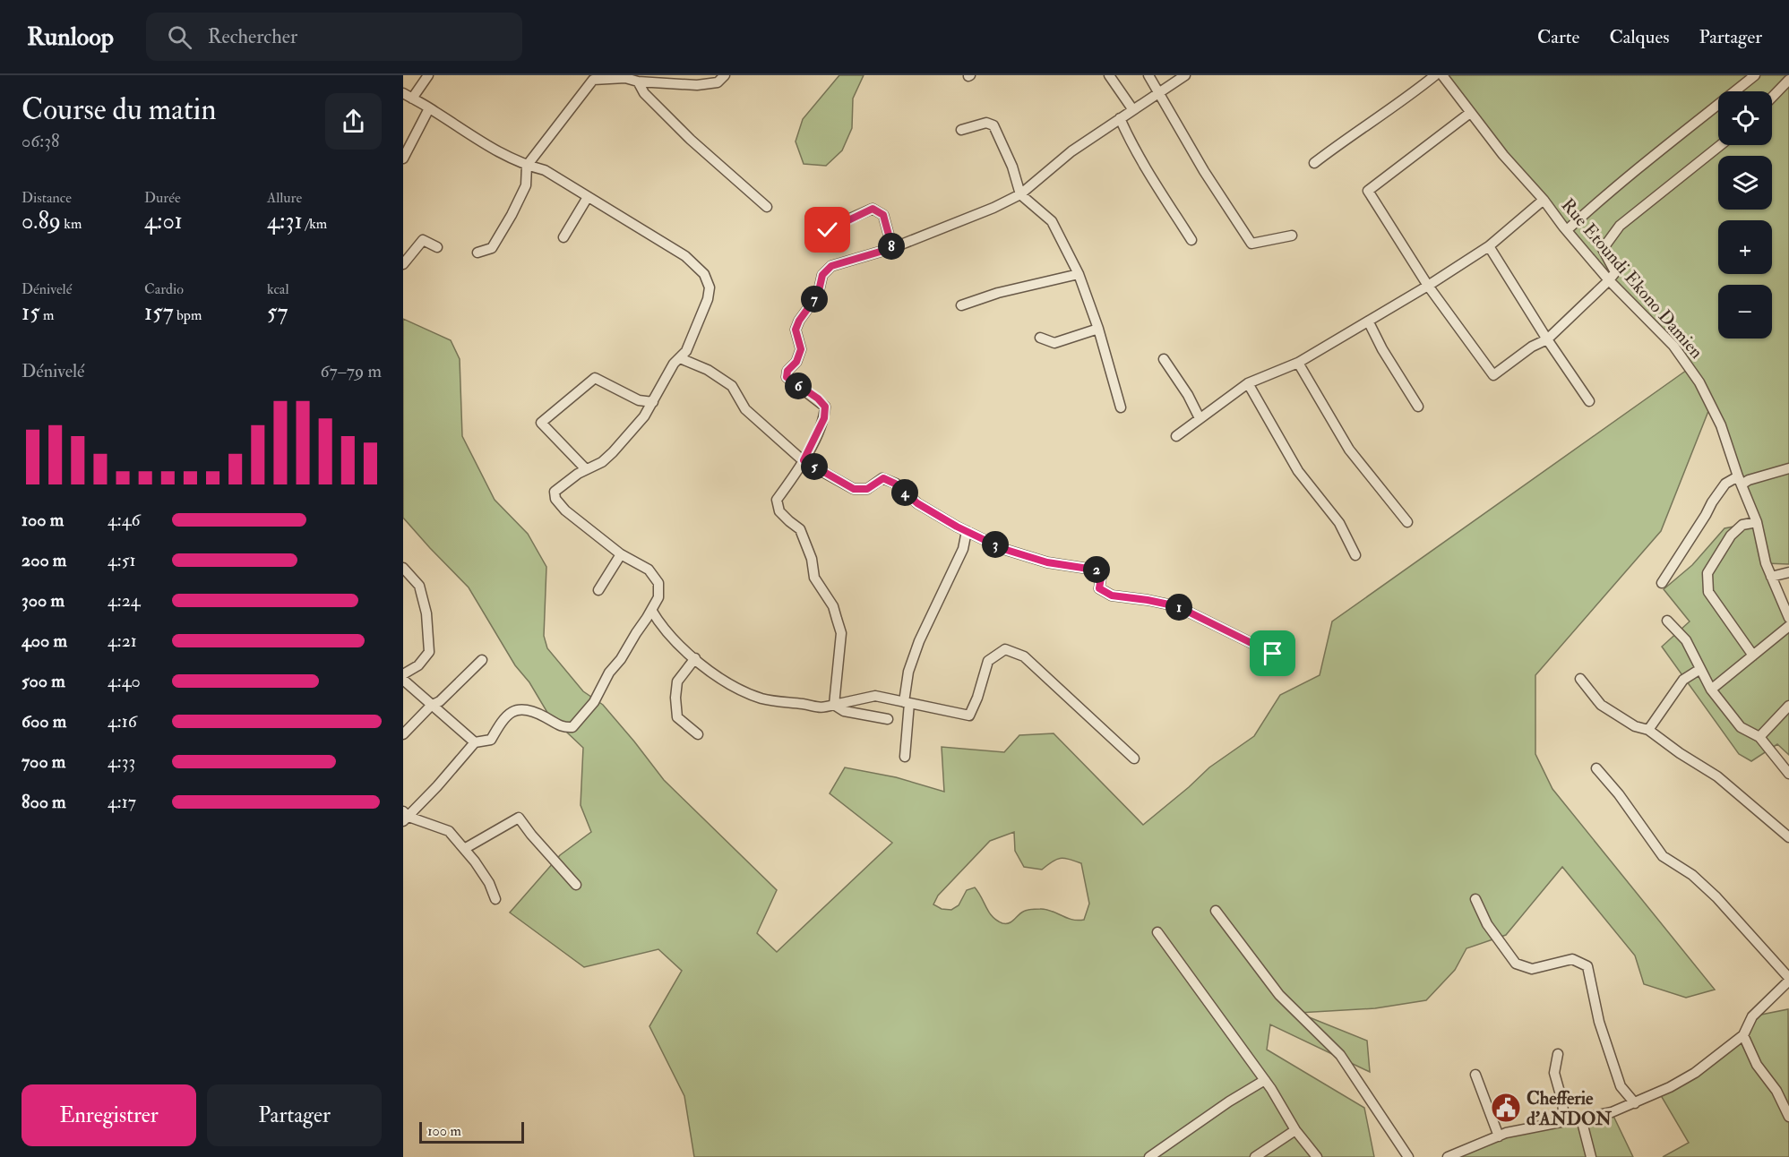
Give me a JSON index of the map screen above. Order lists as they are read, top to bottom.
{
  "streets": {
    "street": ["Rue Etoundi Ekono Damien"]
  },
  "places": {
    "public building": ["Chefferie d'ANDON"]
  },
  "scale_bar": "100 m",
  "page": {
    "header": "Runloop",
    "search": "Rechercher",
    "nav": ["Carte", "Calques", "Partager"],
    "heading": ["Course du matin", "06:38"],
    "map_buttons": ["+", "−"],
    "stats": [
      ["Distance", "0.89 km"],
      ["Durée", "4:01"],
      ["Allure", "4:31 /km"],
      ["Dénivelé", "15 m"],
      ["Cardio", "157 bpm"],
      ["kcal", "57"]
    ],
    "pins": [
      "8",
      "7",
      "6",
      "5",
      "4",
      "3",
      "2",
      "1"
    ],
    "chart": ["Dénivelé", "67–79 m"],
    "list": [
      {
        "name": "100 m",
        "note": "4:46"
      },
      {
        "name": "200 m",
        "note": "4:51"
      },
      {
        "name": "300 m",
        "note": "4:24"
      },
      {
        "name": "400 m",
        "note": "4:21"
      },
      {
        "name": "500 m",
        "note": "4:40"
      },
      {
        "name": "600 m",
        "note": "4:16"
      },
      {
        "name": "700 m",
        "note": "4:33"
      },
      {
        "name": "800 m",
        "note": "4:17"
      }
    ],
    "buttons": ["Enregistrer", "Partager"],
    "scale": "100 m"
  }
}
